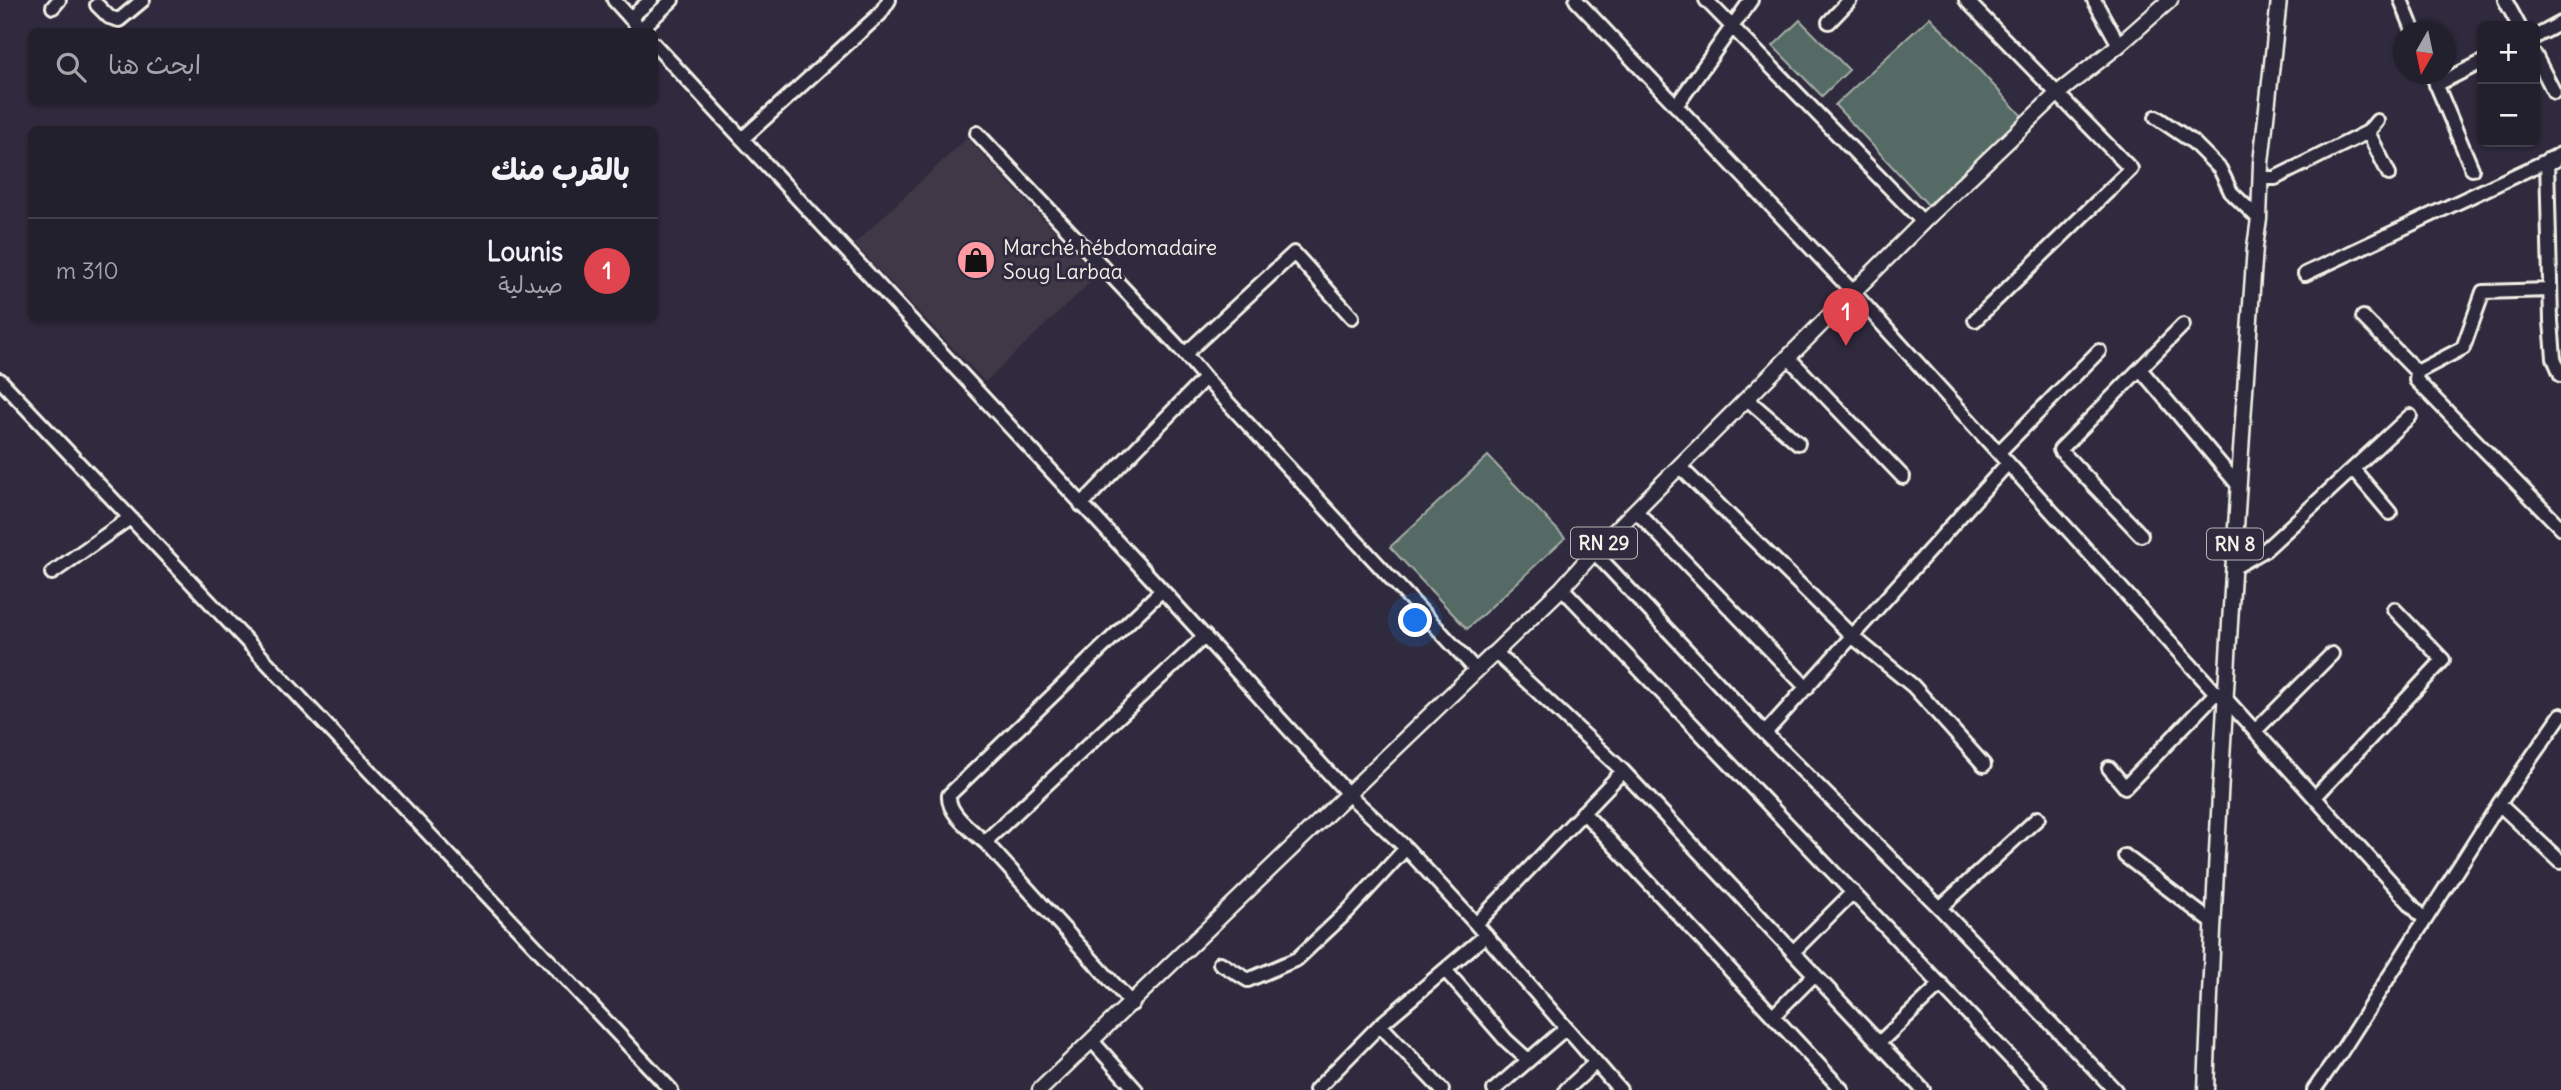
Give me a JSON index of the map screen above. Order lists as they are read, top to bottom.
{
  "streets": {
    "main road": ["RN 29", "RN 8"]
  },
  "places": {
    "shop": ["Marché hébdomadaire Soug Larbaa"]
  },
  "north": "bottom",
  "page": {
    "map_buttons": ["+", "−"],
    "search": "ابحث هنا",
    "heading": "بالقرب منك",
    "list": [
      {
        "mark": "1",
        "name": "Lounis",
        "note": "صيدلية",
        "value": "310 m"
      }
    ],
    "pins": "1"
  }
}
